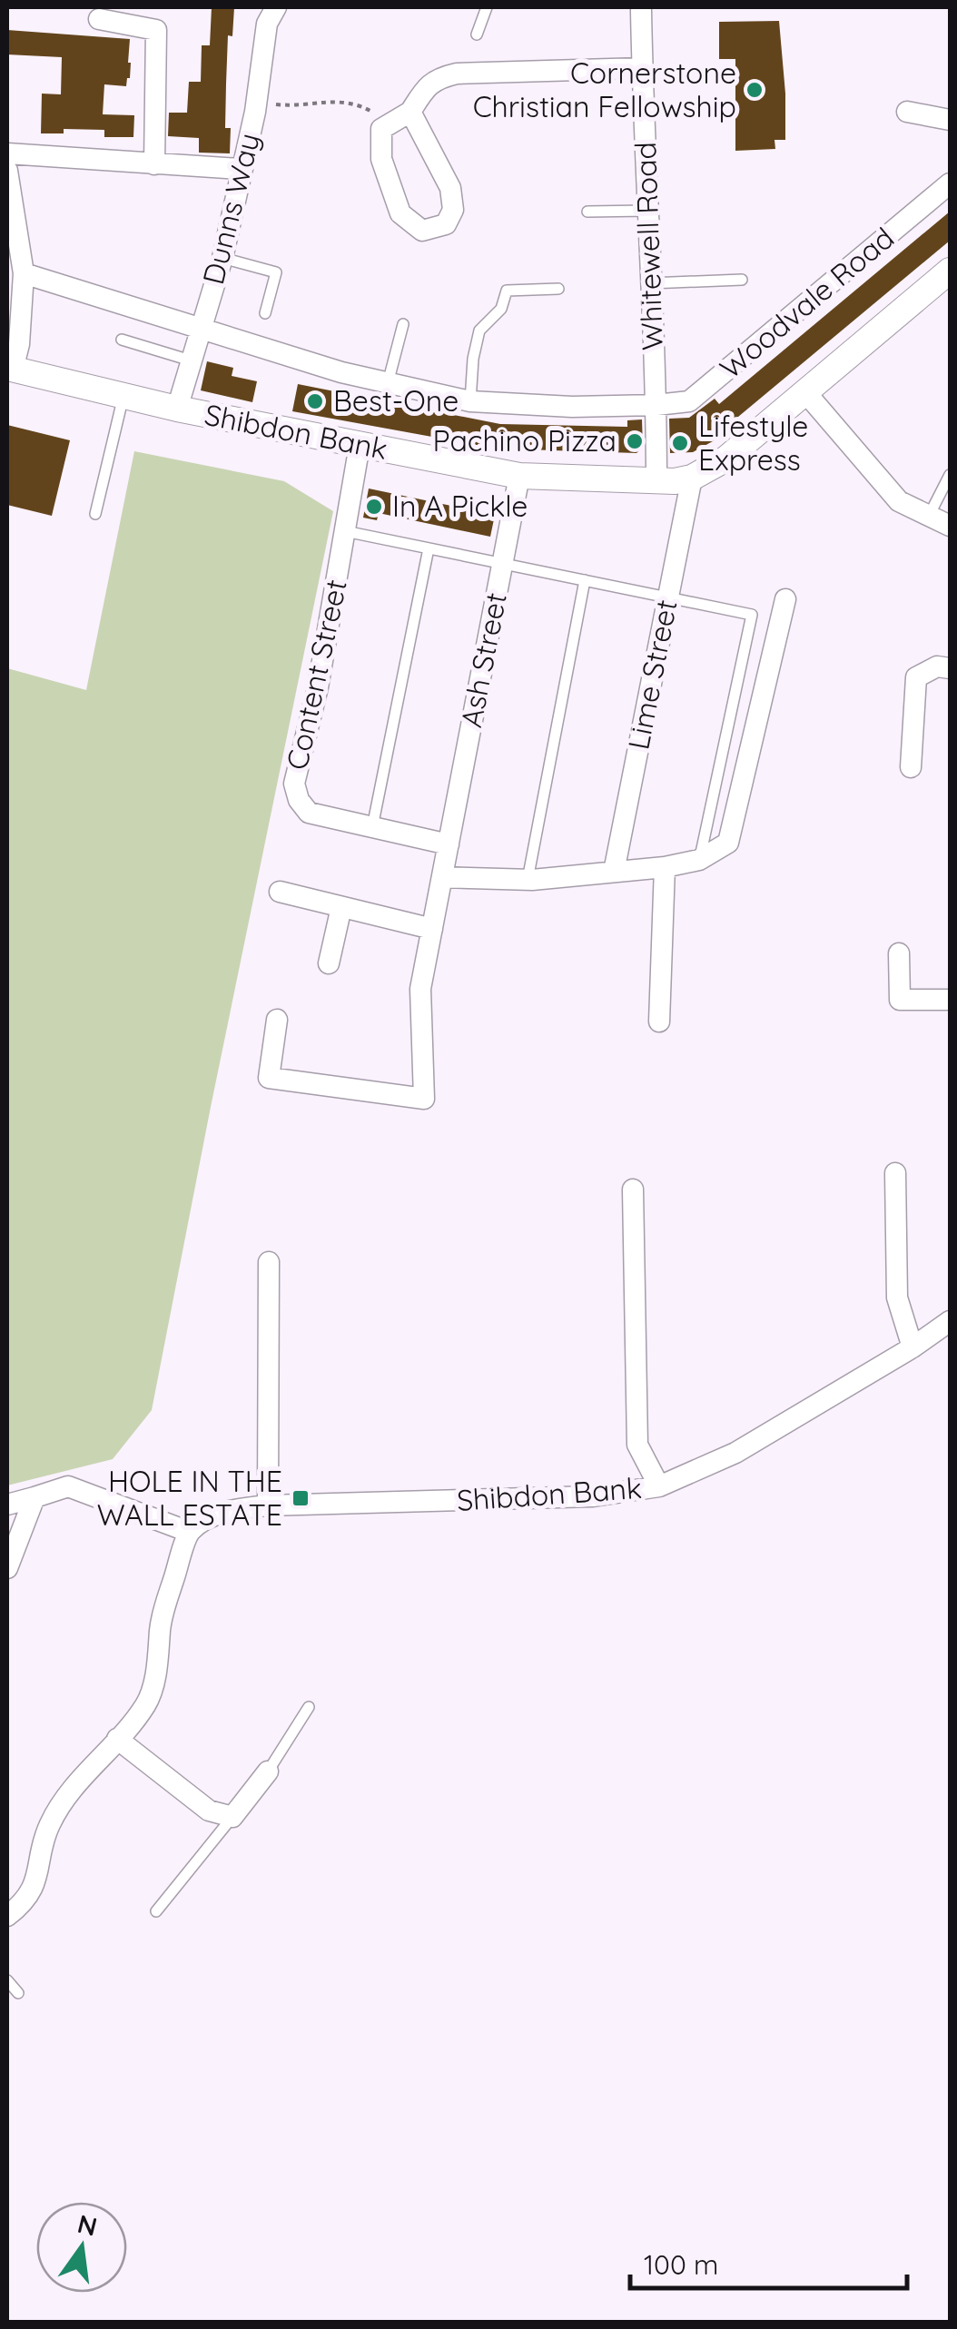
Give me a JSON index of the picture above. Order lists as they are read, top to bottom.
{
  "streets": {
    "street": [
      "Dunns Way",
      "Whitewell Road",
      "Woodvale Road",
      "Shibdon Bank",
      "Ash Street",
      "Content Street",
      "Lime Street"
    ]
  },
  "crossings": [
    ["Dunns Way", "Woodvale Road"],
    ["Dunns Way", "Shibdon Bank"],
    ["Whitewell Road", "Woodvale Road"],
    ["Whitewell Road", "Shibdon Bank"],
    ["Shibdon Bank", "Ash Street"],
    ["Shibdon Bank", "Content Street"],
    ["Shibdon Bank", "Lime Street"],
    ["Ash Street", "Content Street"]
  ],
  "places": {
    "other": [
      "Cornerstone Christian Fellowship",
      "Best-One",
      "Pachino Pizza",
      "Lifestyle Express",
      "In A Pickle"
    ],
    "transit": ["HOLE IN THE WALL ESTATE"]
  },
  "scale_bar": "100 m",
  "north": "top"
}
